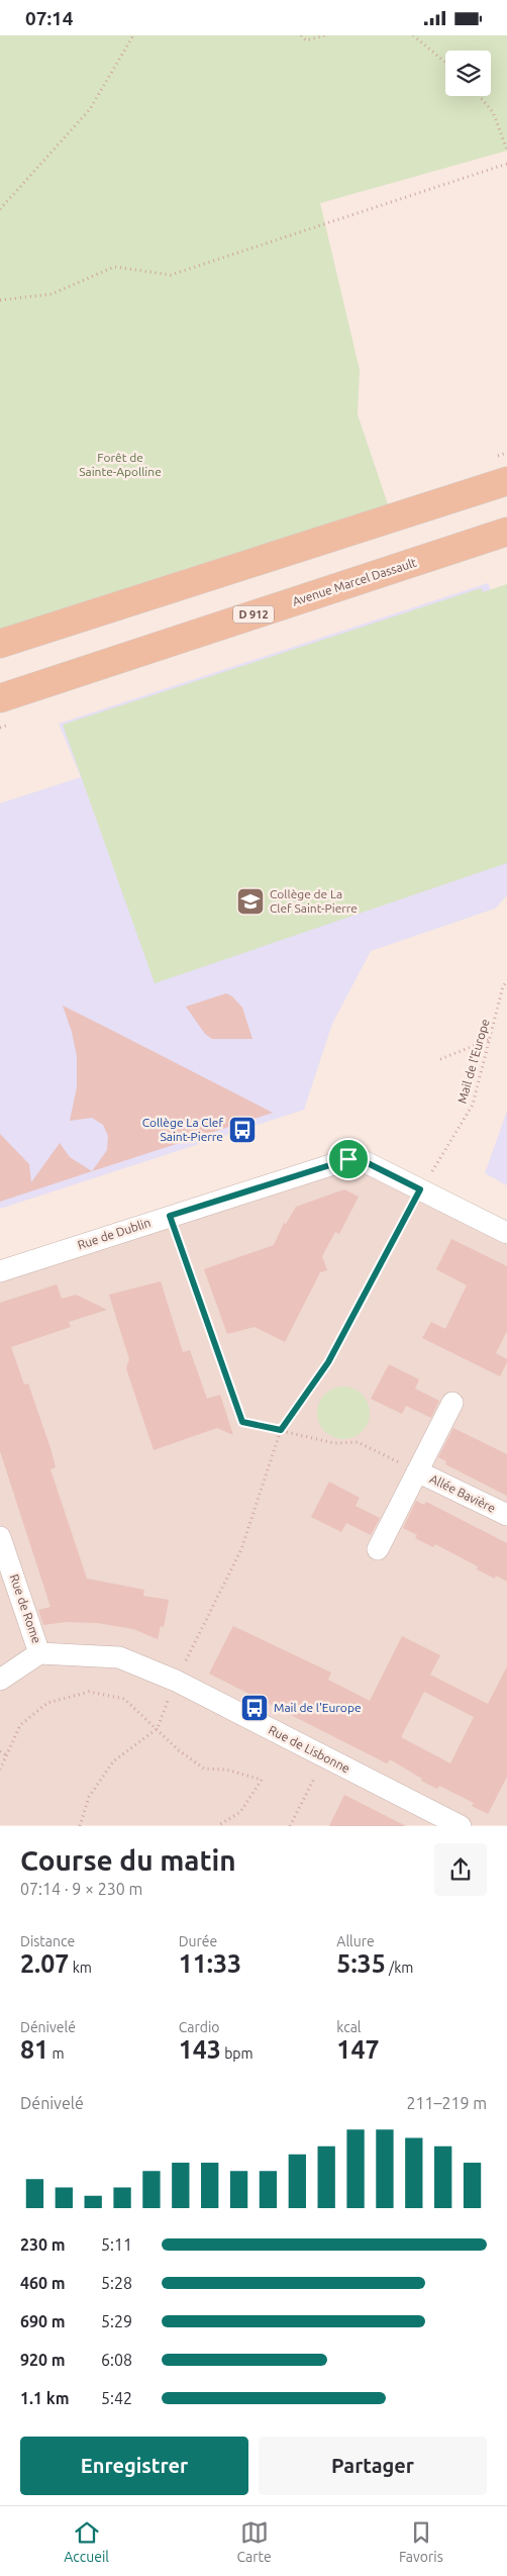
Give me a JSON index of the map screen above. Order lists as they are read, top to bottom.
{
  "streets": {
    "main road": ["Avenue Marcel Dassault", "D 912"],
    "street": [
      "Rue de Dublin",
      "Allée Bavière",
      "Rue de Rome",
      "Rue de Lisbonne"
    ],
    "path": ["Mail de l'Europe"]
  },
  "crossings": [
    ["Mail de l'Europe", "Rue de Dublin"],
    ["Mail de l'Europe", "Rue de Lisbonne"],
    ["Rue de Rome", "Rue de Lisbonne"]
  ],
  "parks": ["Forêt de Sainte-Apolline"],
  "places": {
    "school or university": ["Collège de La Clef Saint-Pierre"],
    "bus stop": ["Collège La Clef Saint-Pierre", "Mail de l'Europe"]
  },
  "page": {
    "status": "07:14",
    "heading": ["Course du matin", "07:14 · 9 × 230 m"],
    "stats": [
      ["Distance", "2.07 km"],
      ["Durée", "11:33"],
      ["Allure", "5:35 /km"],
      ["Dénivelé", "81 m"],
      ["Cardio", "143 bpm"],
      ["kcal", "147"]
    ],
    "chart": ["Dénivelé", "211–219 m"],
    "list": [
      {
        "name": "230 m",
        "note": "5:11"
      },
      {
        "name": "460 m",
        "note": "5:28"
      },
      {
        "name": "690 m",
        "note": "5:29"
      },
      {
        "name": "920 m",
        "note": "6:08"
      },
      {
        "name": "1.1 km",
        "note": "5:42"
      }
    ],
    "buttons": ["Enregistrer", "Partager"],
    "tabs": ["Accueil", "Carte", "Favoris"]
  }
}
